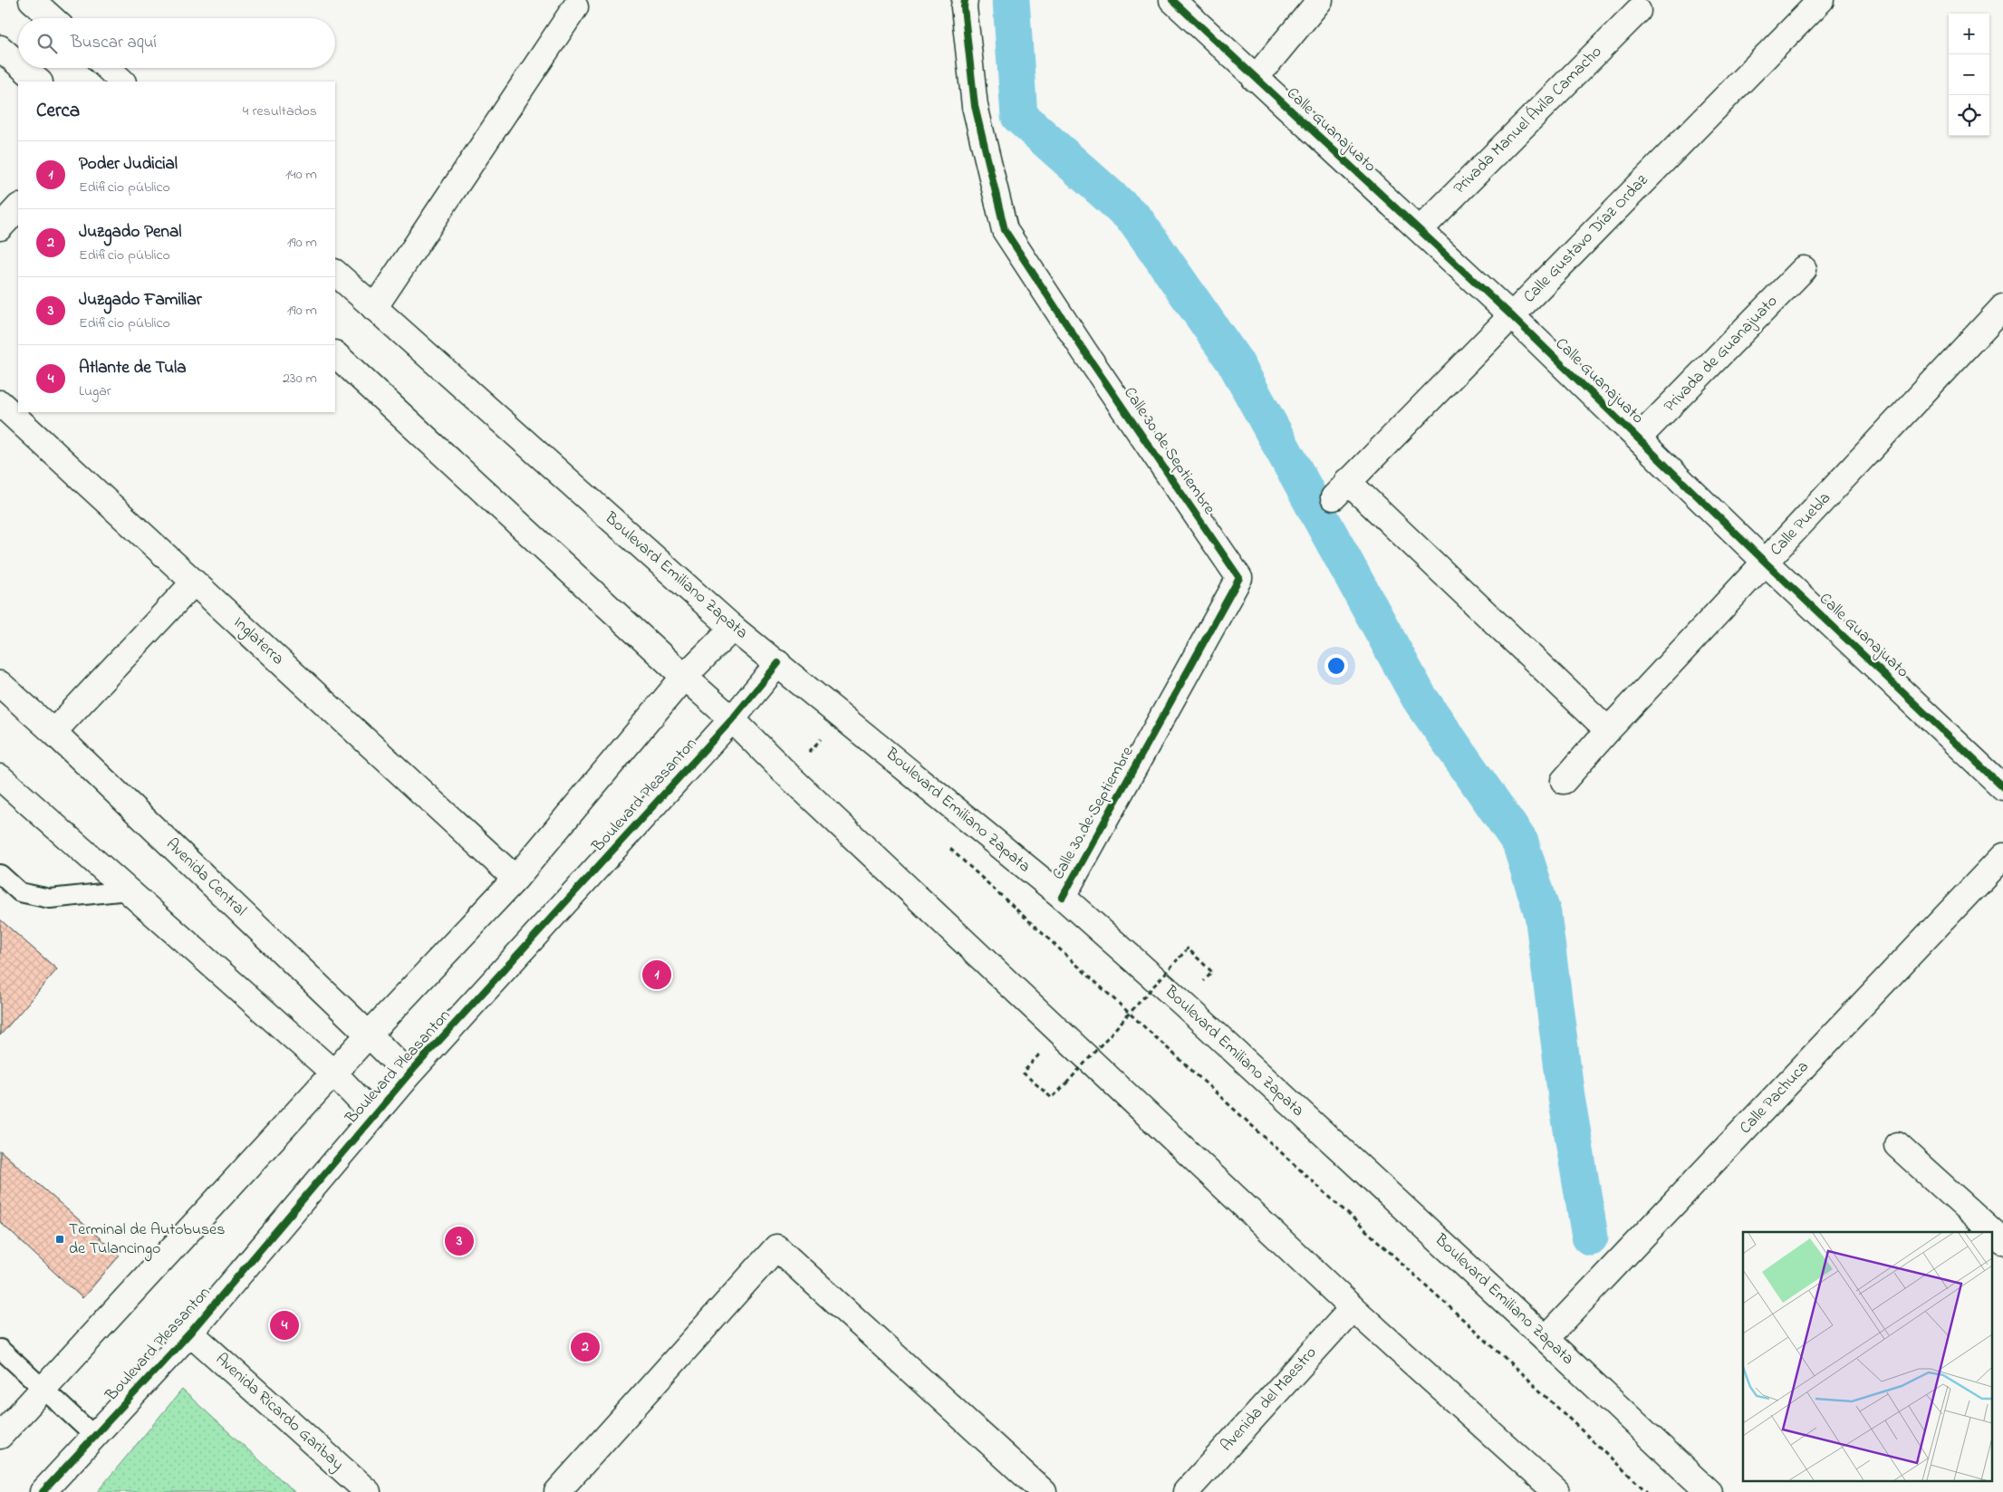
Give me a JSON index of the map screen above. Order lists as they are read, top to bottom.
{
  "streets": {
    "street": [
      "Privada Manuel Ávila Camacho",
      "Calle Guanajuato",
      "Calle Gustavo Díaz Ordaz",
      "Privada de Guanajuato",
      "Calle 30 de Septiembre",
      "Calle Puebla",
      "Boulevard Emiliano Zapata",
      "Inglaterra",
      "Boulevard Pleasanton",
      "Avenida Central",
      "Calle Pachuca",
      "Avenida del Maestro",
      "Avenida Ricardo Garibay"
    ]
  },
  "crossings": [
    ["Privada Manuel Ávila Camacho", "Calle Guanajuato"],
    ["Calle Guanajuato", "Calle Gustavo Díaz Ordaz"],
    ["Calle Guanajuato", "Privada de Guanajuato"],
    ["Calle Guanajuato", "Calle Puebla"],
    ["Calle Gustavo Díaz Ordaz", "Calle Puebla"],
    ["Calle 30 de Septiembre", "Boulevard Emiliano Zapata"],
    ["Boulevard Emiliano Zapata", "Boulevard Pleasanton"],
    ["Boulevard Emiliano Zapata", "Calle Pachuca"],
    ["Boulevard Pleasanton", "Avenida Central"],
    ["Boulevard Pleasanton", "Avenida Ricardo Garibay"]
  ],
  "places": {
    "transit": ["Terminal de Autobuses de Tulancingo"]
  },
  "page": {
    "map_buttons": ["+", "−"],
    "search": "Buscar aquí",
    "heading": ["Cerca", "4 resultados"],
    "list": [
      {
        "mark": "1",
        "name": "Poder Judicial",
        "note": "Edificio público",
        "value": "140 m"
      },
      {
        "mark": "2",
        "name": "Juzgado Penal",
        "note": "Edificio público",
        "value": "190 m"
      },
      {
        "mark": "3",
        "name": "Juzgado Familiar",
        "note": "Edificio público",
        "value": "190 m"
      },
      {
        "mark": "4",
        "name": "Atlante de Tula",
        "note": "Lugar",
        "value": "230 m"
      }
    ],
    "pins": [
      "1",
      "3",
      "4",
      "2"
    ]
  }
}
